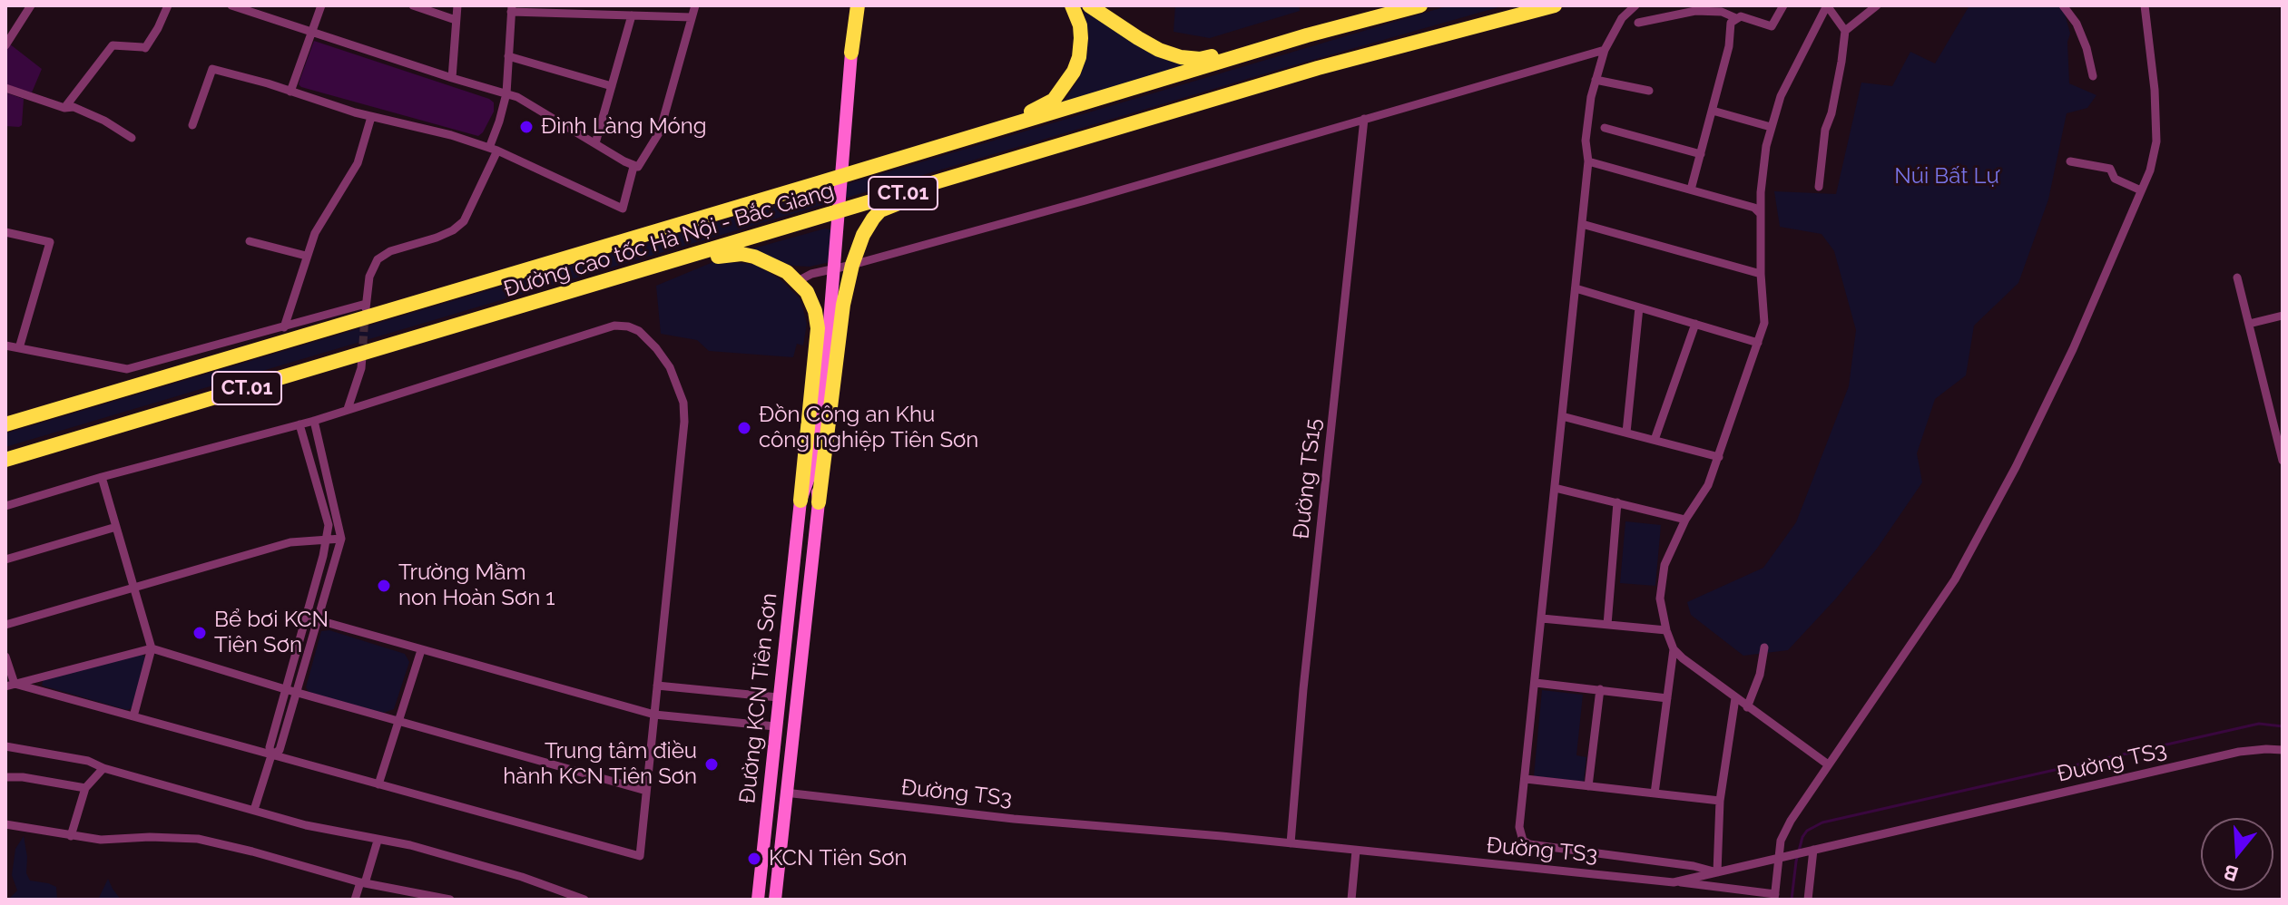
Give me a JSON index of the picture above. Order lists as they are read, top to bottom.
{
  "streets": {
    "highway": ["CT.01", "Đường cao tốc Hà Nội - Bắc Giang"],
    "main road": ["Đường KCN Tiên Sơn"],
    "street": ["Đường TS15", "Đường TS3"]
  },
  "crossings": [
    ["Đường TS15", "Đường TS3"],
    ["Đường KCN Tiên Sơn", "Đường TS3"]
  ],
  "parks": ["Núi Bất Lự"],
  "places": [
    "Đình Làng Móng",
    "Đồn Công an Khu công nghiệp Tiên Sơn",
    "Trường Mầm non Hoàn Sơn 1",
    "Bể bơi KCN Tiên Sơn",
    "Trung tâm điều hành KCN Tiên Sơn",
    "KCN Tiên Sơn"
  ],
  "north": "bottom"
}
